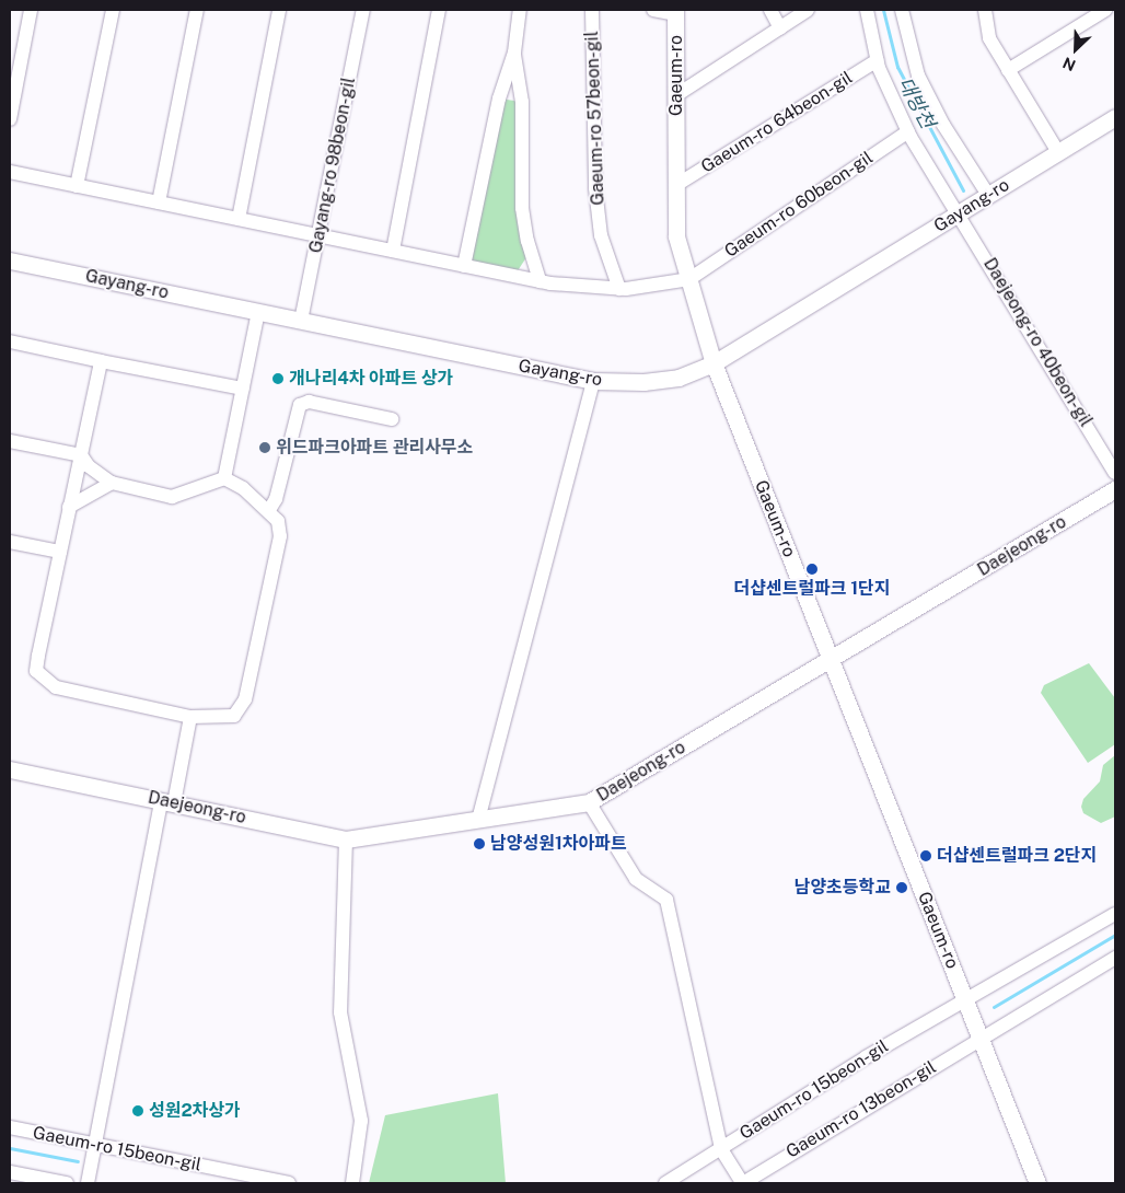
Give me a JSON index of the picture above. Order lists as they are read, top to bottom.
{
  "streets": {
    "street": [
      "Gaeum-ro",
      "Gaeum-ro 57beon-gil",
      "Gaeum-ro 64beon-gil",
      "Gayang-ro 98beon-gil",
      "Gaeum-ro 60beon-gil",
      "Gayang-ro",
      "Daejeong-ro 40beon-gil",
      "Daejeong-ro",
      "Gaeum-ro 15beon-gil",
      "Gaeum-ro 13beon-gil"
    ]
  },
  "crossings": [
    ["Gaeum-ro", "Gaeum-ro 64beon-gil"],
    ["Gaeum-ro", "Gaeum-ro 60beon-gil"],
    ["Gaeum-ro", "Gayang-ro"],
    ["Gaeum-ro", "Daejeong-ro"],
    ["Gaeum-ro", "Gaeum-ro 15beon-gil"],
    ["Gaeum-ro", "Gaeum-ro 13beon-gil"],
    ["Gaeum-ro 64beon-gil", "Daejeong-ro 40beon-gil"],
    ["Gayang-ro 98beon-gil", "Gayang-ro"],
    ["Gaeum-ro 60beon-gil", "Daejeong-ro 40beon-gil"],
    ["Gayang-ro", "Daejeong-ro 40beon-gil"]
  ],
  "water": ["대방천"],
  "places": [
    "개나리4차 아파트 상가",
    "위드파크아파트 관리사무소",
    "더샵센트럴파크 1단지",
    "남양성원1차아파트",
    "더샵센트럴파크 2단지",
    "남양초등학교",
    "성원2차상가"
  ],
  "north": "bottom left"
}
